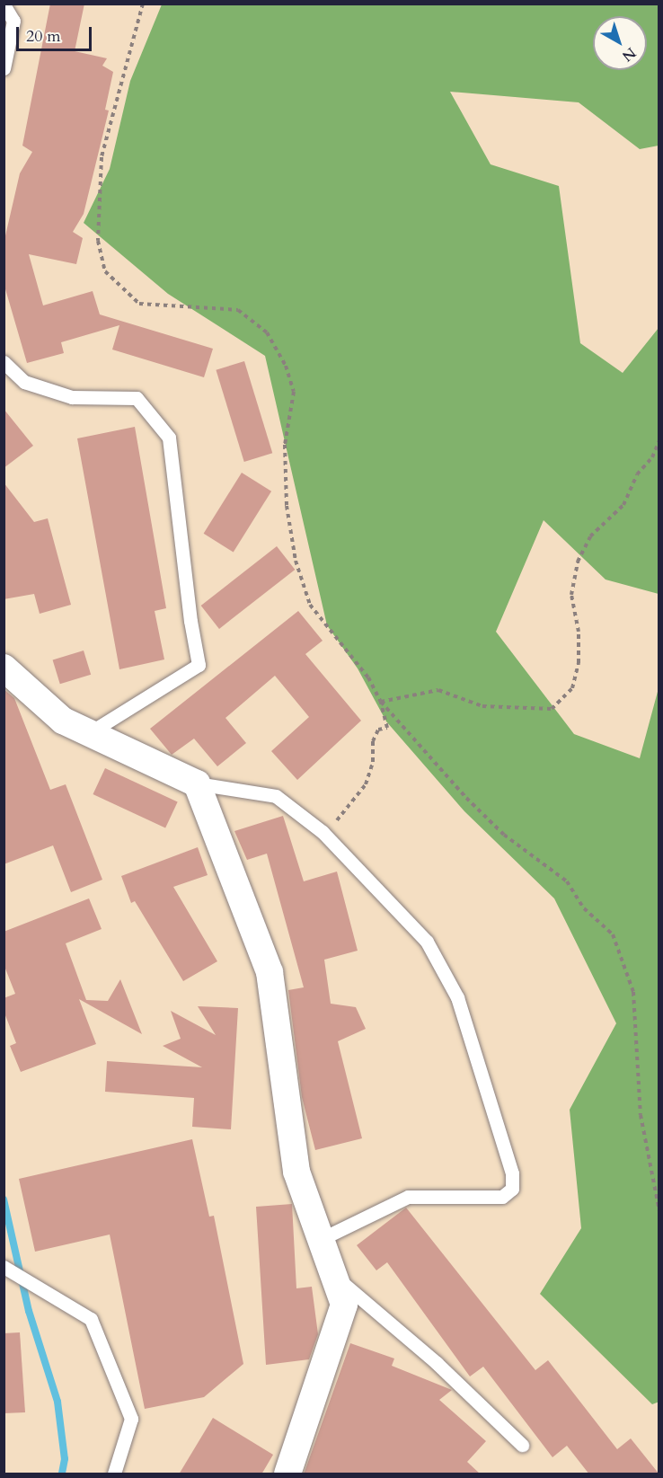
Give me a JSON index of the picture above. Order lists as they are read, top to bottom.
{
  "scale_bar": "20 m",
  "north": "bottom right"
}
